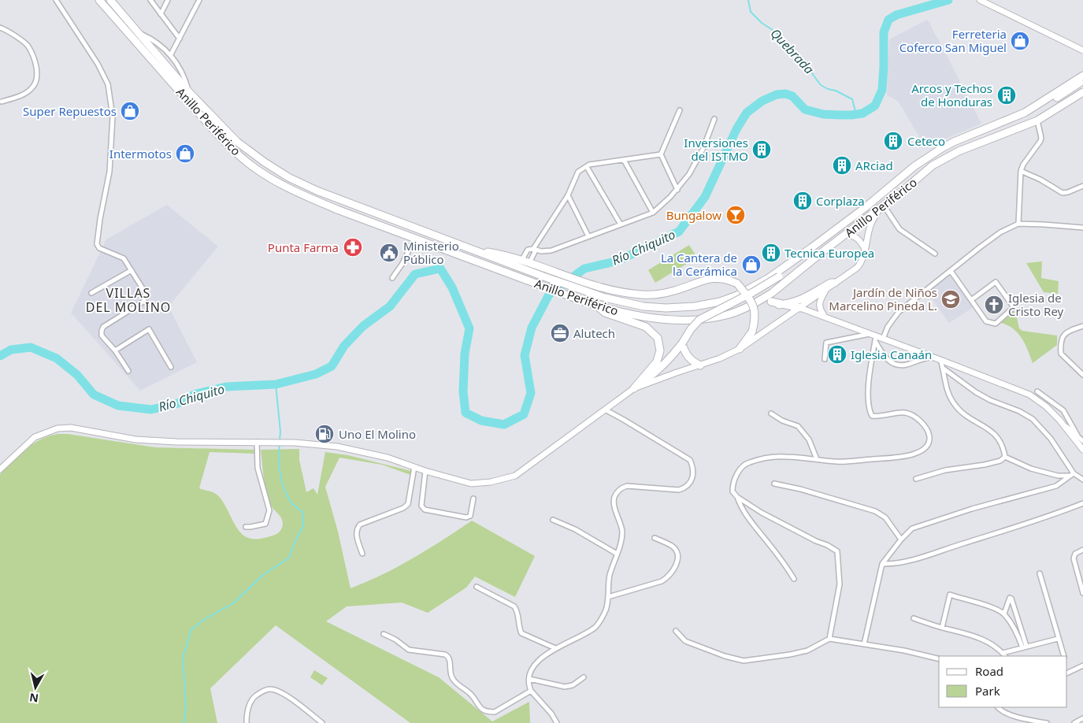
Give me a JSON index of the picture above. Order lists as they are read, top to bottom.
{
  "streets": {
    "highway": ["Anillo Periférico"]
  },
  "districts": ["VILLAS DEL MOLINO"],
  "water": ["Quebrada", "Río Chiquito"],
  "places": {
    "shop": [
      "Ferreteria Coferco San Miguel",
      "Super Repuestos",
      "Intermotos",
      "La Cantera de la Cerámica"
    ],
    "building": [
      "Arcos y Techos de Honduras",
      "Ceteco",
      "Inversiones del ISTMO",
      "ARciad",
      "Corplaza",
      "Tecnica Europea",
      "Iglesia Canaán"
    ],
    "bar": ["Bungalow"],
    "pharmacy": ["Punta Farma"],
    "public building": ["Ministerio Público"],
    "school or university": ["Jardín de Niños Marcelino Pineda L."],
    "church": ["Iglesia de Cristo Rey"],
    "office": ["Alutech"],
    "fuel station": ["Uno El Molino"]
  },
  "legend": ["Road", "Park"],
  "north": "bottom"
}
